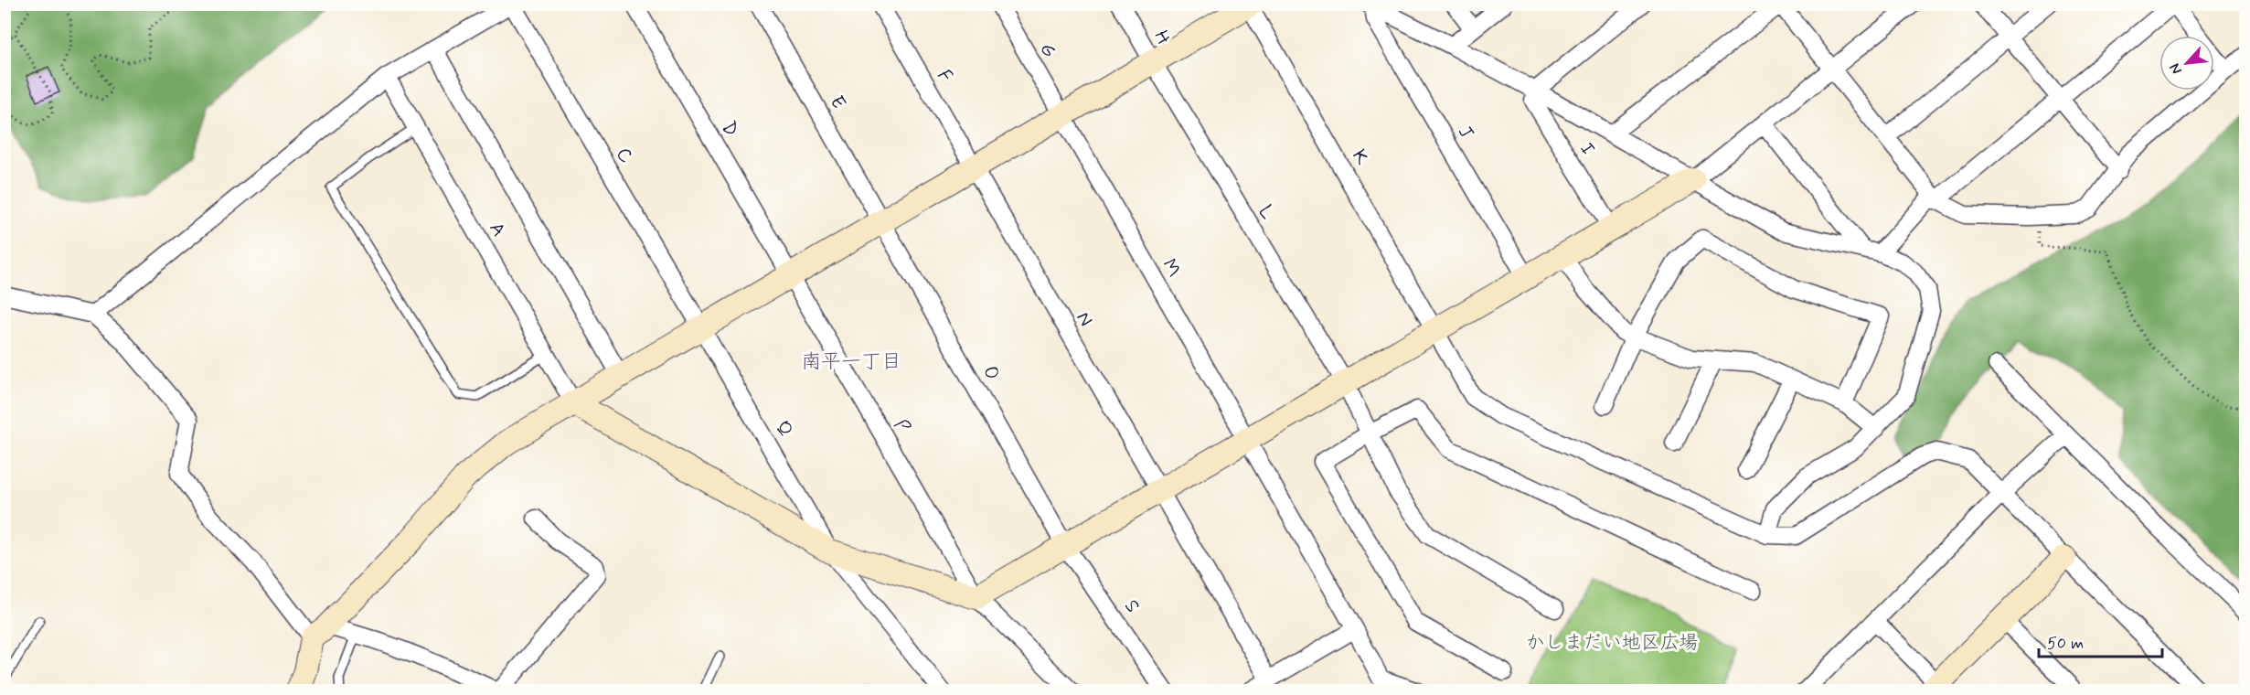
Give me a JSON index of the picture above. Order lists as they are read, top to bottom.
{
  "streets": {
    "street": [
      "H",
      "G",
      "F",
      "E",
      "D",
      "J",
      "I",
      "C",
      "K",
      "L",
      "A",
      "M",
      "N",
      "O",
      "P",
      "Q",
      "S"
    ]
  },
  "crossings": [
    ["H", "L"],
    ["G", "M"],
    ["F", "N"],
    ["E", "O"],
    ["D", "P"],
    ["C", "Q"],
    ["O", "S"]
  ],
  "districts": ["南平一丁目"],
  "parks": ["かしまだい地区広場"],
  "scale_bar": "50 m",
  "north": "bottom left"
}
